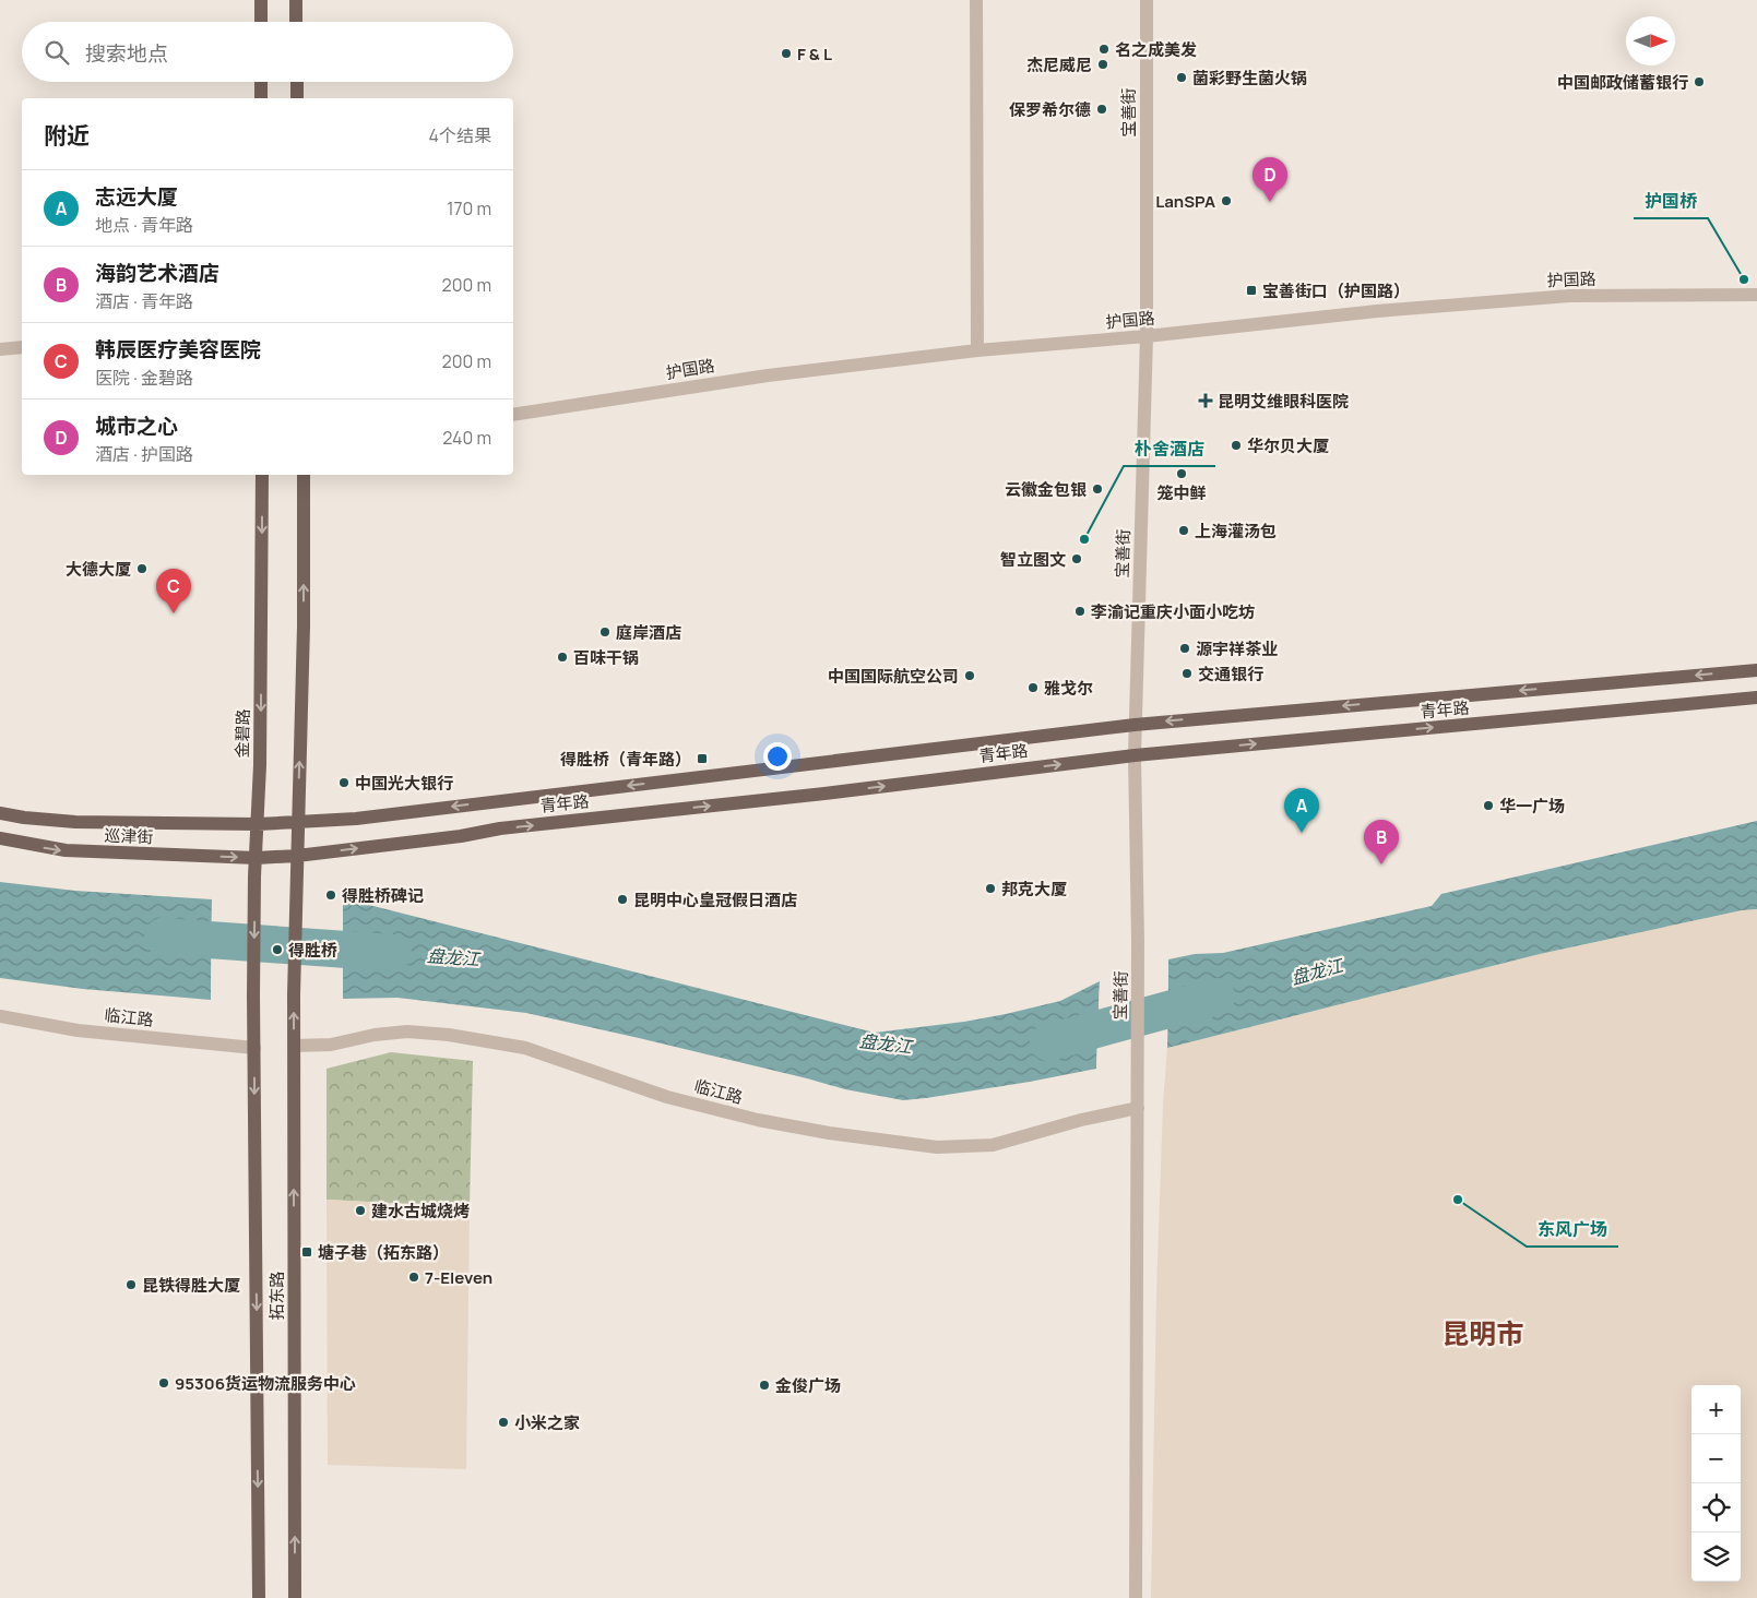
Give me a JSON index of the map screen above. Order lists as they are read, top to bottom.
{
  "streets": {
    "main road": [
      "青年路",
      "金碧路",
      "巡津街",
      "拓东路"
    ],
    "street": ["宝善街", "护国路", "临江路"]
  },
  "crossings": [
    ["宝善街", "护国路"],
    ["宝善街", "青年路"],
    ["宝善街", "临江路"],
    ["青年路", "金碧路"],
    ["青年路", "巡津街"],
    ["青年路", "拓东路"],
    ["金碧路", "巡津街"],
    ["金碧路", "拓东路"],
    ["临江路", "拓东路"]
  ],
  "districts": ["昆明市"],
  "water": ["盘龙江"],
  "places": {
    "other": [
      "名之成美发",
      "F & L",
      "杰尼威尼",
      "菌彩野生菌火锅",
      "中国邮政储蓄银行",
      "保罗希尔德",
      "LanSPA",
      "护国桥",
      "华尔贝大厦",
      "笼中鲜",
      "云徽金包银",
      "上海灌汤包",
      "朴舍酒店",
      "智立图文",
      "大德大厦",
      "李渝记重庆小面小吃坊",
      "庭岸酒店",
      "源宇祥茶业",
      "百味干锅",
      "交通银行",
      "中国国际航空公司",
      "雅戈尔",
      "中国光大银行",
      "华一广场",
      "邦克大厦",
      "得胜桥碑记",
      "昆明中心皇冠假日酒店",
      "得胜桥",
      "东风广场",
      "建水古城烧烤",
      "7-Eleven",
      "昆铁得胜大厦",
      "95306货运物流服务中心",
      "金俊广场",
      "小米之家"
    ],
    "transit": ["宝善街口（护国路）", "得胜桥（青年路）", "塘子巷（拓东路）"],
    "health": ["昆明艾维眼科医院"]
  },
  "north": "right",
  "page": {
    "search": "搜索地点",
    "heading": ["附近", "4个结果"],
    "pins": [
      "D",
      "C",
      "A",
      "B"
    ],
    "list": [
      {
        "mark": "A",
        "name": "志远大厦",
        "note": "地点 · 青年路",
        "value": "170 m"
      },
      {
        "mark": "B",
        "name": "海韵艺术酒店",
        "note": "酒店 · 青年路",
        "value": "200 m"
      },
      {
        "mark": "C",
        "name": "韩辰医疗美容医院",
        "note": "医院 · 金碧路",
        "value": "200 m"
      },
      {
        "mark": "D",
        "name": "城市之心",
        "note": "酒店 · 护国路",
        "value": "240 m"
      }
    ],
    "map_buttons": ["+", "−"]
  }
}
